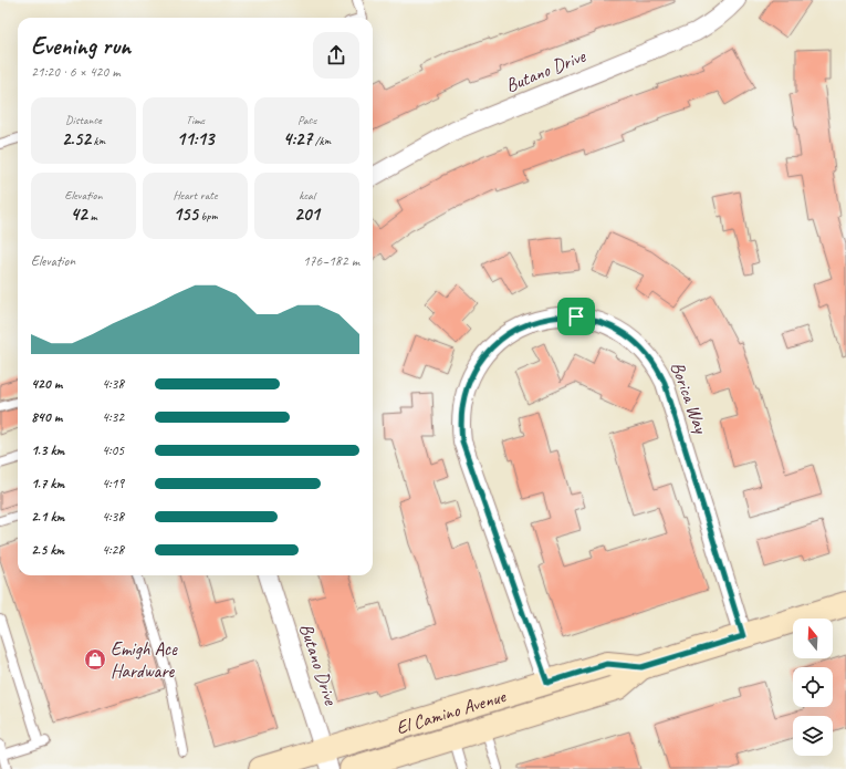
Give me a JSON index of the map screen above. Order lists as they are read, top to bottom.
{
  "streets": {
    "main road": ["El Camino Avenue"],
    "street": ["Butano Drive", "Borica Way"]
  },
  "crossings": [
    ["Butano Drive", "El Camino Avenue"],
    ["Borica Way", "El Camino Avenue"]
  ],
  "places": {
    "shop": ["Emigh Ace Hardware"]
  },
  "north": "top",
  "page": {
    "heading": ["Evening run", "21:20 · 6 × 420 m"],
    "stats": [
      ["Distance", "2.52 km"],
      ["Time", "11:13"],
      ["Pace", "4:27 /km"],
      ["Elevation", "42 m"],
      ["Heart rate", "155 bpm"],
      ["kcal", "201"]
    ],
    "chart": ["Elevation", "176–182 m"],
    "list": [
      {
        "name": "420 m",
        "note": "4:38"
      },
      {
        "name": "840 m",
        "note": "4:32"
      },
      {
        "name": "1.3 km",
        "note": "4:05"
      },
      {
        "name": "1.7 km",
        "note": "4:19"
      },
      {
        "name": "2.1 km",
        "note": "4:38"
      },
      {
        "name": "2.5 km",
        "note": "4:28"
      }
    ]
  }
}
